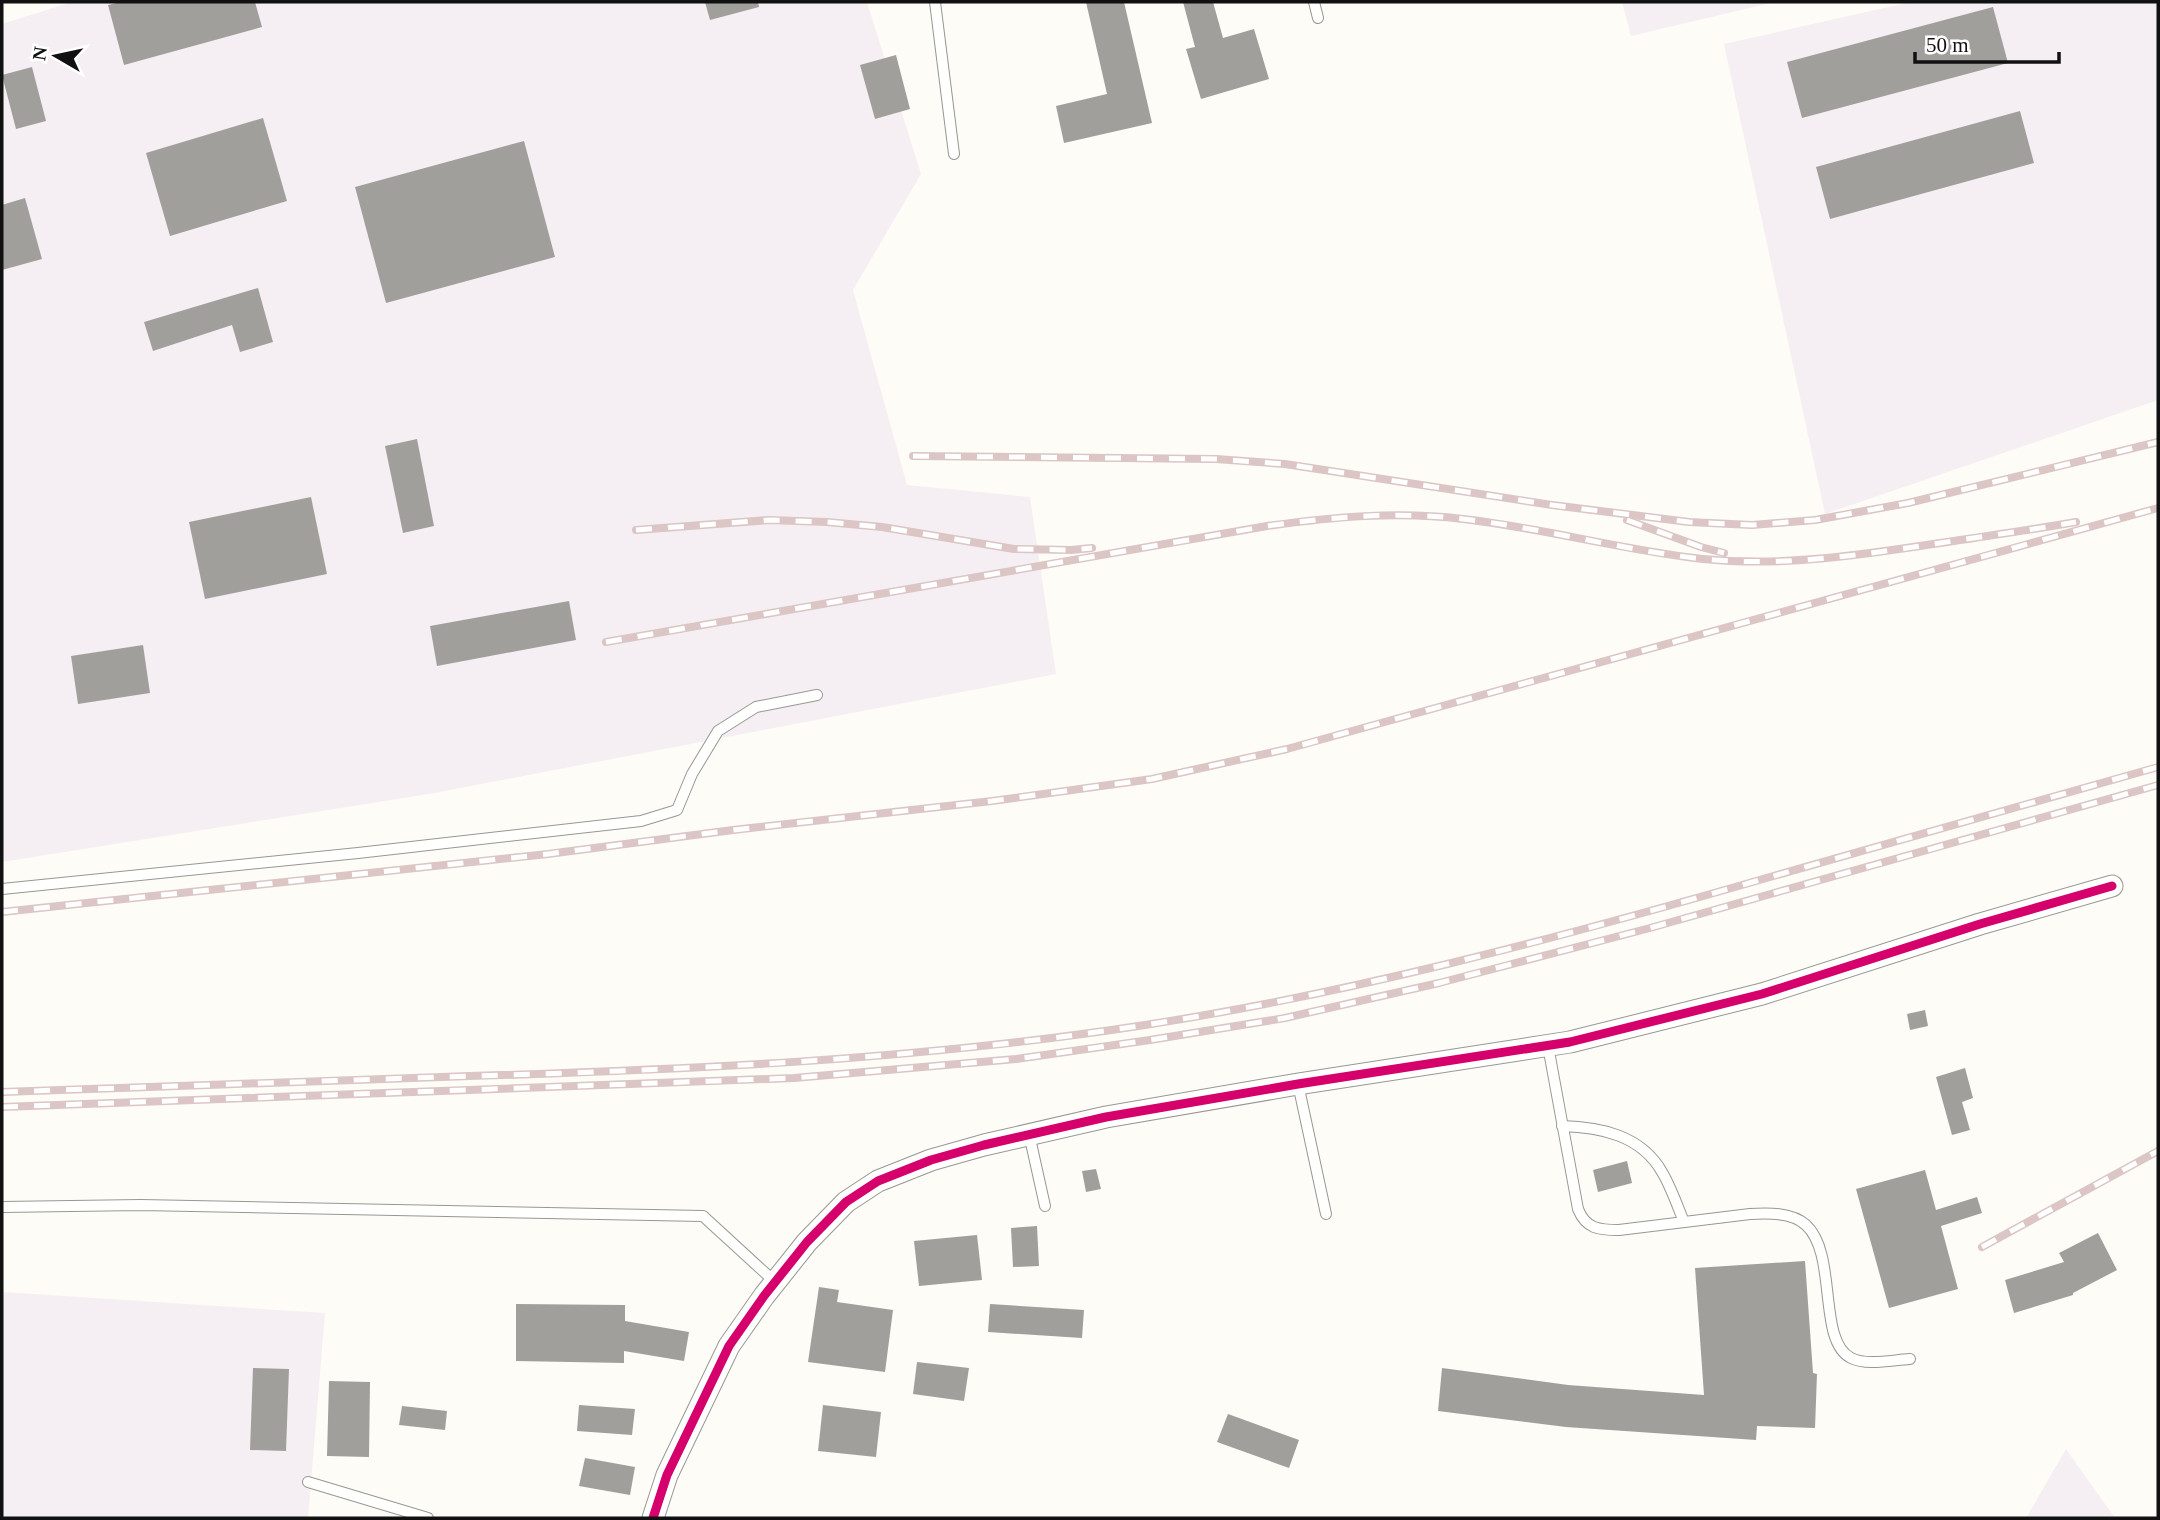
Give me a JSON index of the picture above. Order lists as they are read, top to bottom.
{
  "scale_bar": "50 m",
  "north": "left"
}
